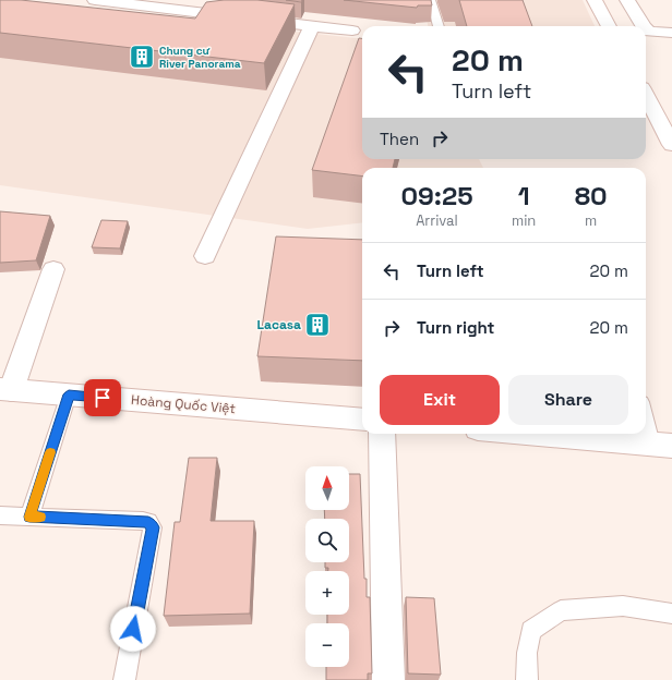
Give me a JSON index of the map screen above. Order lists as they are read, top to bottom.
{
  "streets": {
    "street": ["Hoàng Quốc Việt"]
  },
  "places": {
    "building": ["Chung cư River Panorama", "Lacasa"]
  },
  "north": "top",
  "page": {
    "turn": ["20 m", "Turn left"],
    "then": "Then",
    "eta": [
      "09:25",
      "Arrival",
      "1",
      "min",
      "80",
      "m"
    ],
    "list": [
      {
        "name": "Turn left",
        "value": "20 m"
      },
      {
        "name": "Turn right",
        "value": "20 m"
      }
    ],
    "buttons": ["Exit", "Share"],
    "map_buttons": ["+", "−"]
  }
}
